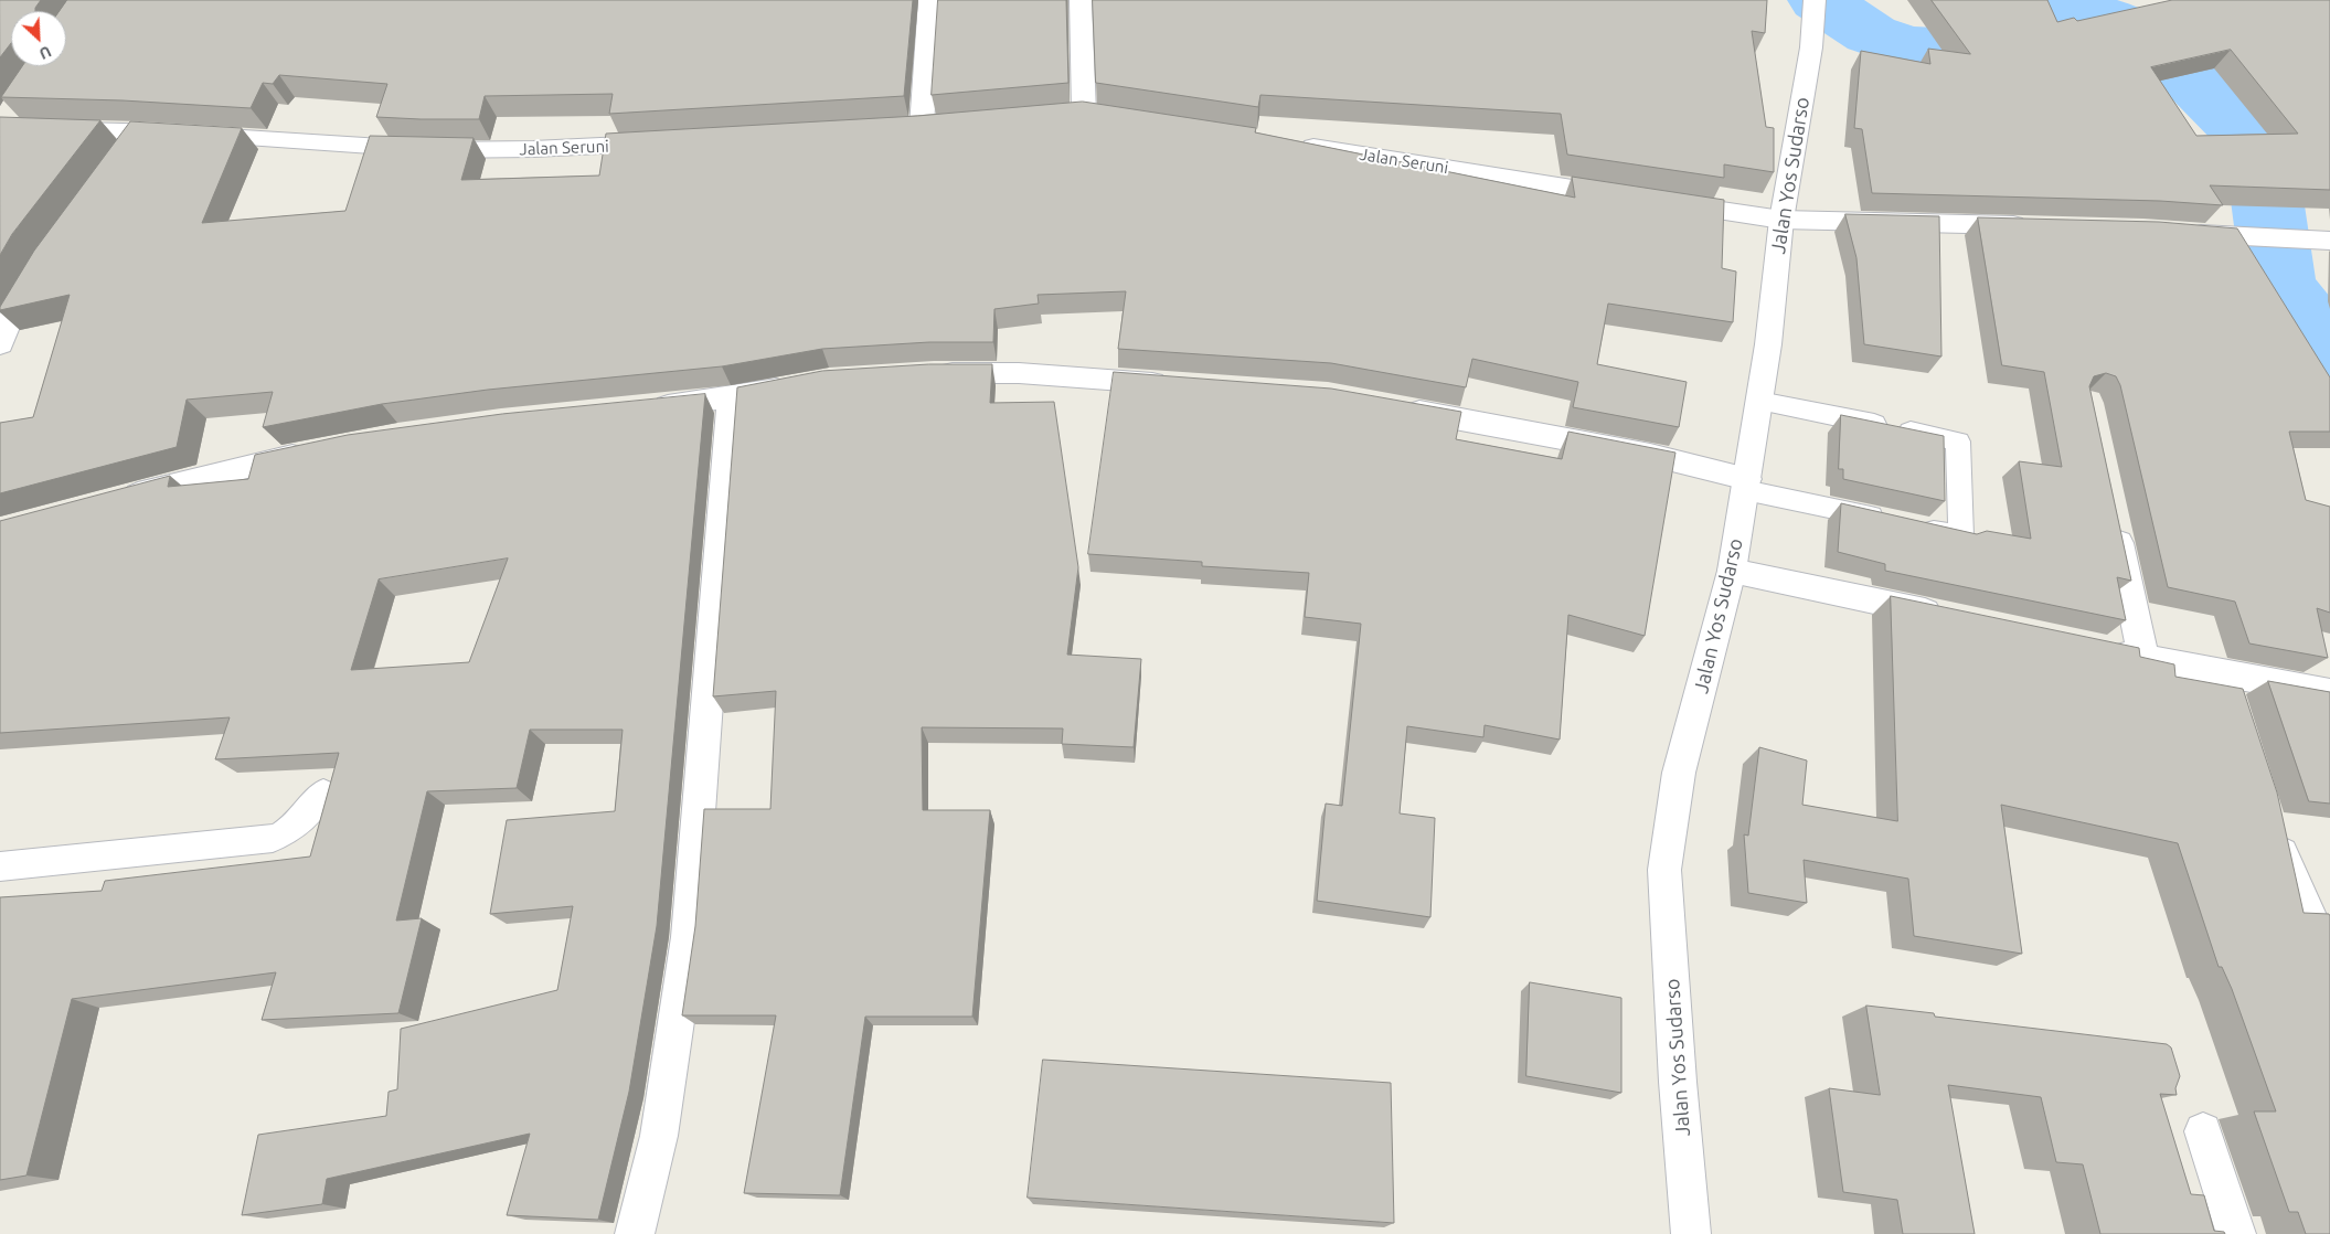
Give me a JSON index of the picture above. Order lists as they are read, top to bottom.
{
  "streets": {
    "street": ["Jalan Seruni", "Jalan Yos Sudarso"]
  },
  "north": "bottom right"
}
